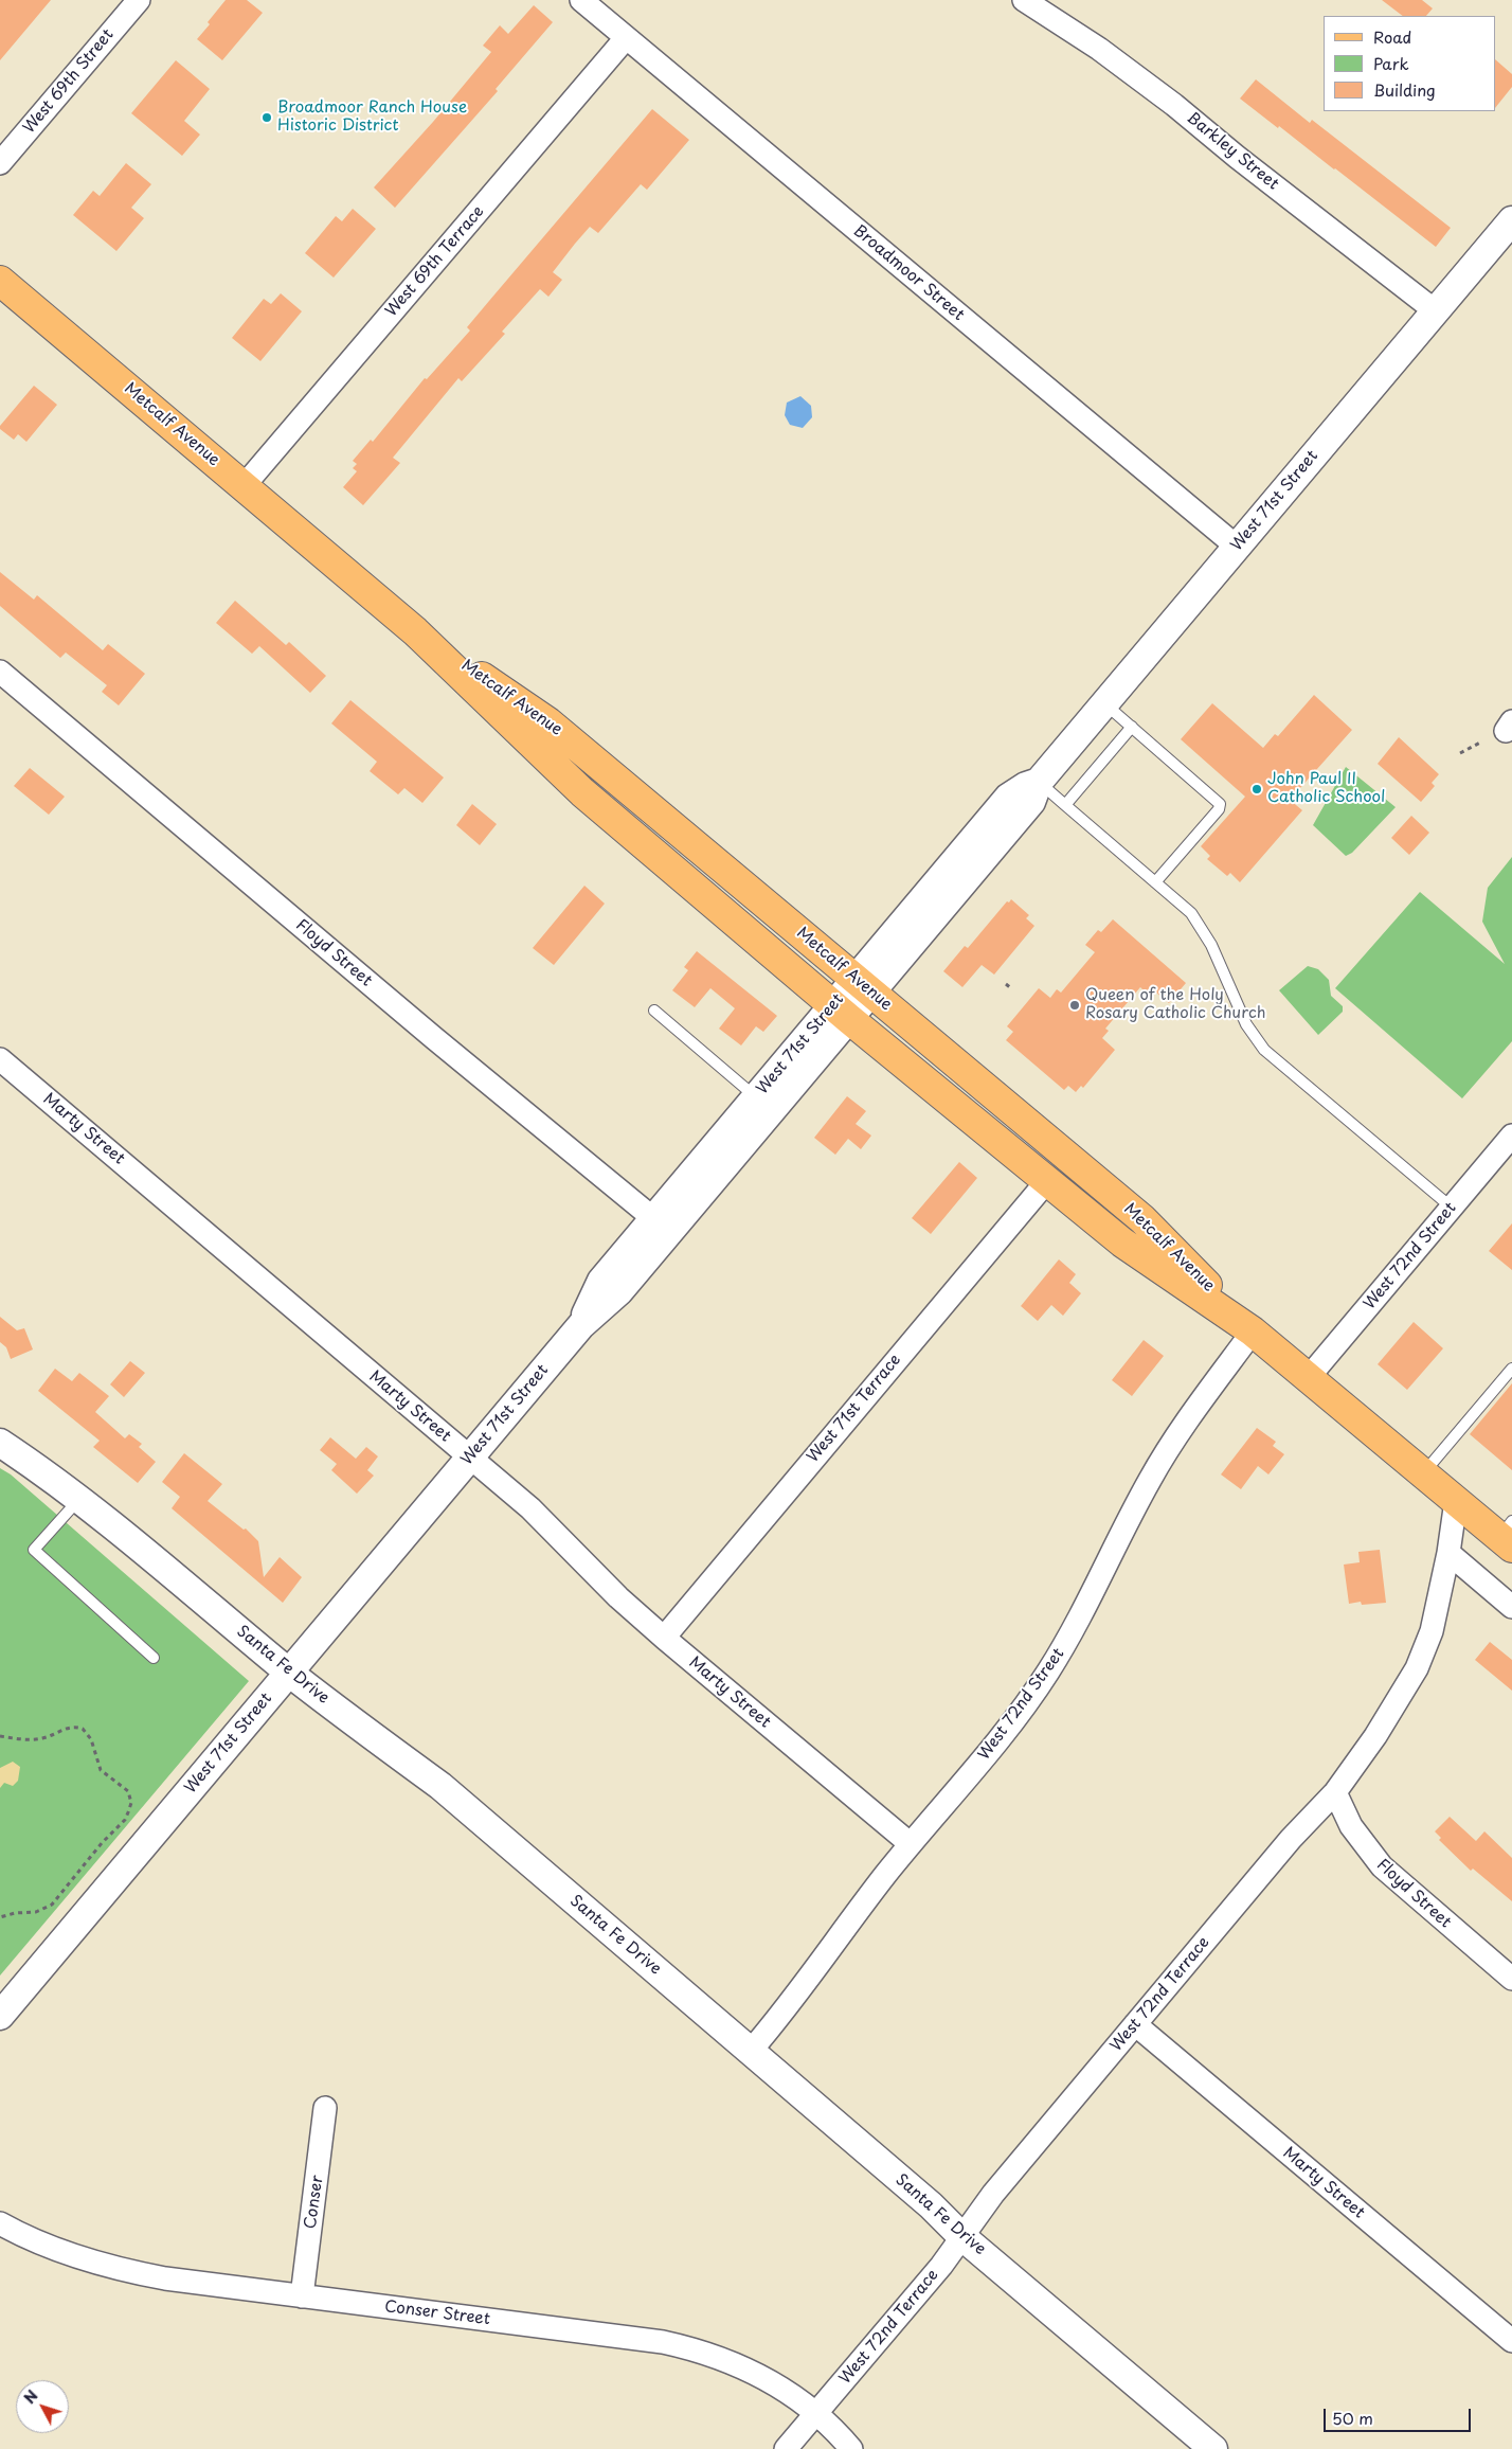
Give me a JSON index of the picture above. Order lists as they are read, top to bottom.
{
  "streets": {
    "main road": ["Metcalf Avenue"],
    "street": [
      "West 69th Street",
      "Barkley Street",
      "West 69th Terrace",
      "Broadmoor Street",
      "West 71st Street",
      "Floyd Street",
      "Marty Street",
      "West 72nd Street",
      "West 71st Terrace",
      "Santa Fe Drive",
      "West 72nd Terrace",
      "Conser",
      "Conser Street"
    ]
  },
  "crossings": [
    ["Barkley Street", "West 71st Street"],
    ["West 69th Terrace", "Broadmoor Street"],
    ["West 69th Terrace", "Metcalf Avenue"],
    ["Broadmoor Street", "West 71st Street"],
    ["Metcalf Avenue", "West 71st Street"],
    ["Metcalf Avenue", "West 72nd Street"],
    ["Metcalf Avenue", "West 71st Terrace"],
    ["Metcalf Avenue", "West 72nd Terrace"],
    ["West 71st Street", "Floyd Street"],
    ["West 71st Street", "Marty Street"],
    ["West 71st Street", "Santa Fe Drive"],
    ["Floyd Street", "West 72nd Terrace"],
    ["Marty Street", "West 72nd Street"],
    ["Marty Street", "West 71st Terrace"],
    ["Marty Street", "West 72nd Terrace"],
    ["West 72nd Street", "Santa Fe Drive"],
    ["Santa Fe Drive", "West 72nd Terrace"],
    ["West 72nd Terrace", "Conser Street"],
    ["Conser", "Conser Street"]
  ],
  "places": ["Broadmoor Ranch House Historic District", "John Paul II Catholic School", "Queen of the Holy Rosary Catholic Church"],
  "legend": ["Road", "Park", "Building"],
  "scale_bar": "50 m",
  "north": "top left"
}
